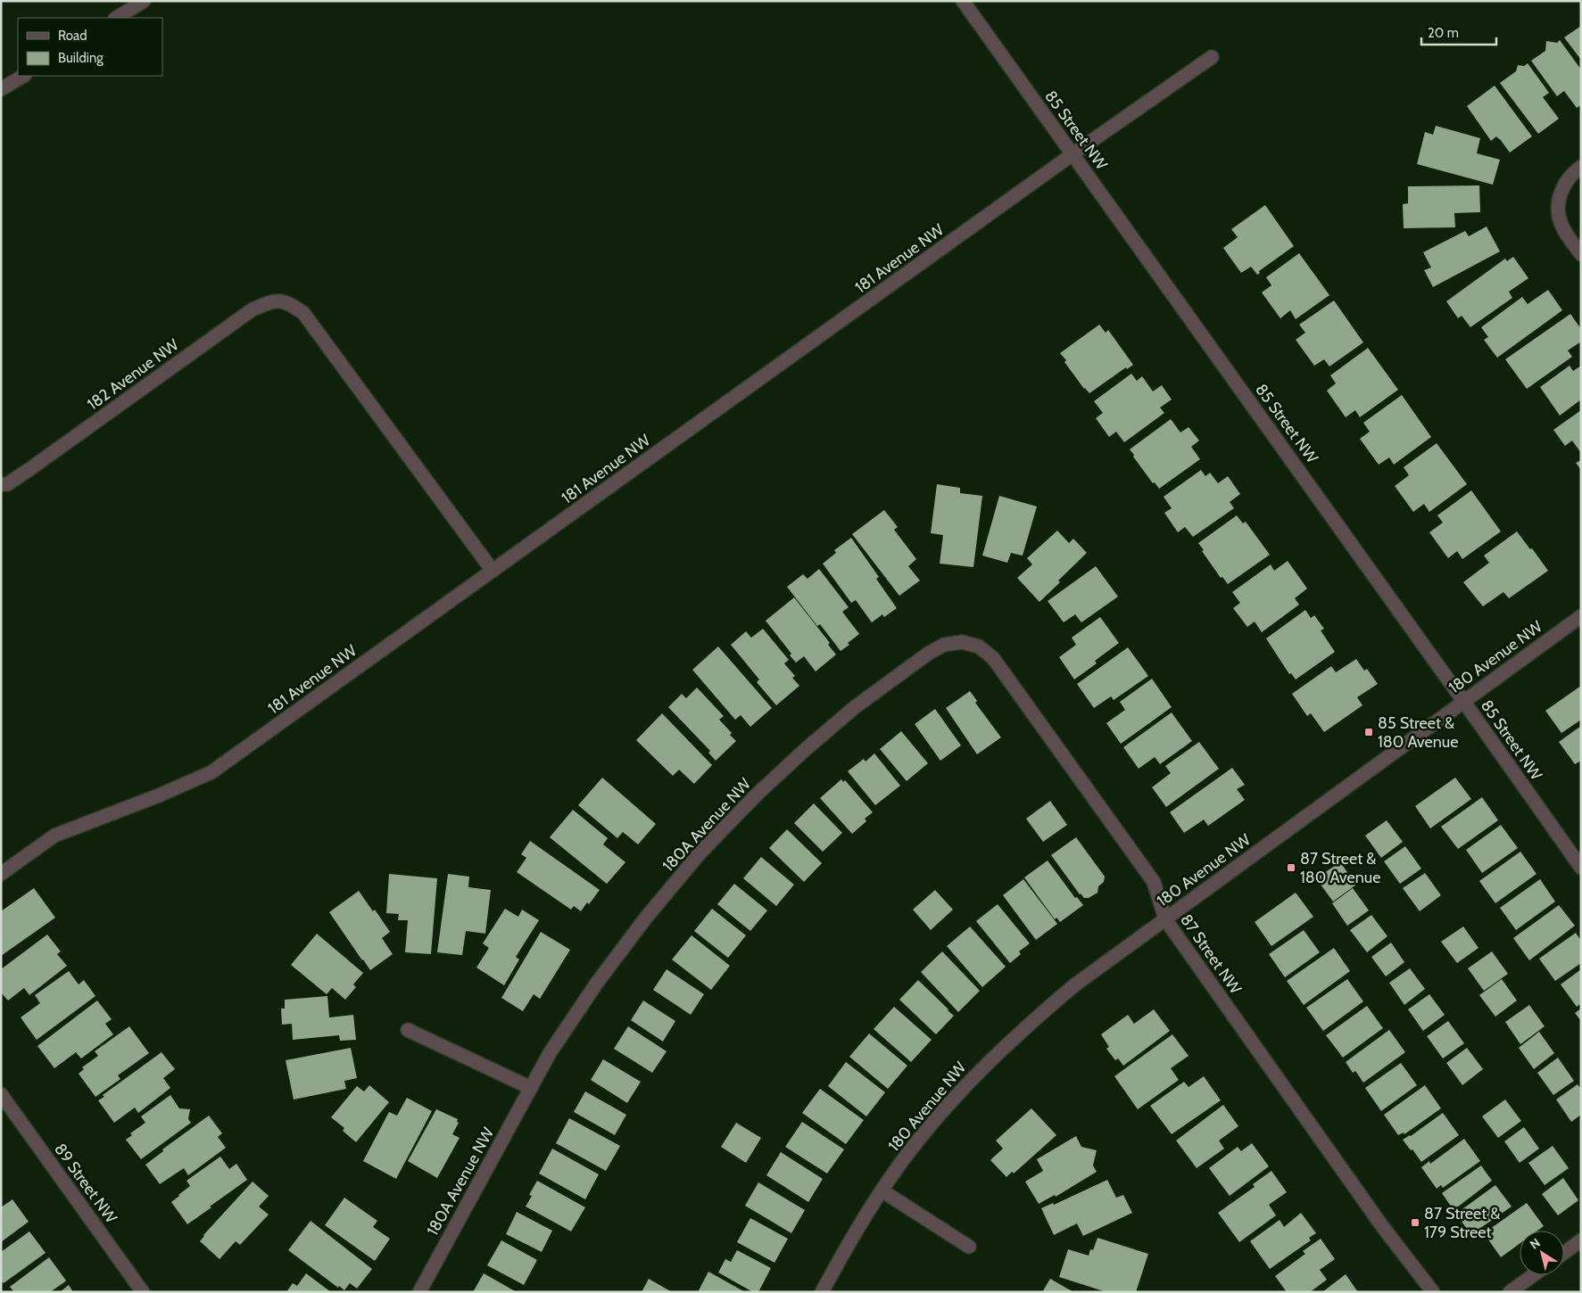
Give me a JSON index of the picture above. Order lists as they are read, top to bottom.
{
  "streets": {
    "street": [
      "85 Street NW",
      "181 Avenue NW",
      "182 Avenue NW",
      "180 Avenue NW",
      "180A Avenue NW",
      "87 Street NW",
      "89 Street NW"
    ]
  },
  "crossings": [
    ["85 Street NW", "181 Avenue NW"],
    ["85 Street NW", "180 Avenue NW"],
    ["181 Avenue NW", "182 Avenue NW"],
    ["180 Avenue NW", "87 Street NW"],
    ["180A Avenue NW", "87 Street NW"]
  ],
  "places": {
    "transit": ["85 Street & 180 Avenue", "87 Street & 180 Avenue", "87 Street & 179 Street"]
  },
  "legend": ["Road", "Building"],
  "scale_bar": "20 m",
  "north": "top left"
}
